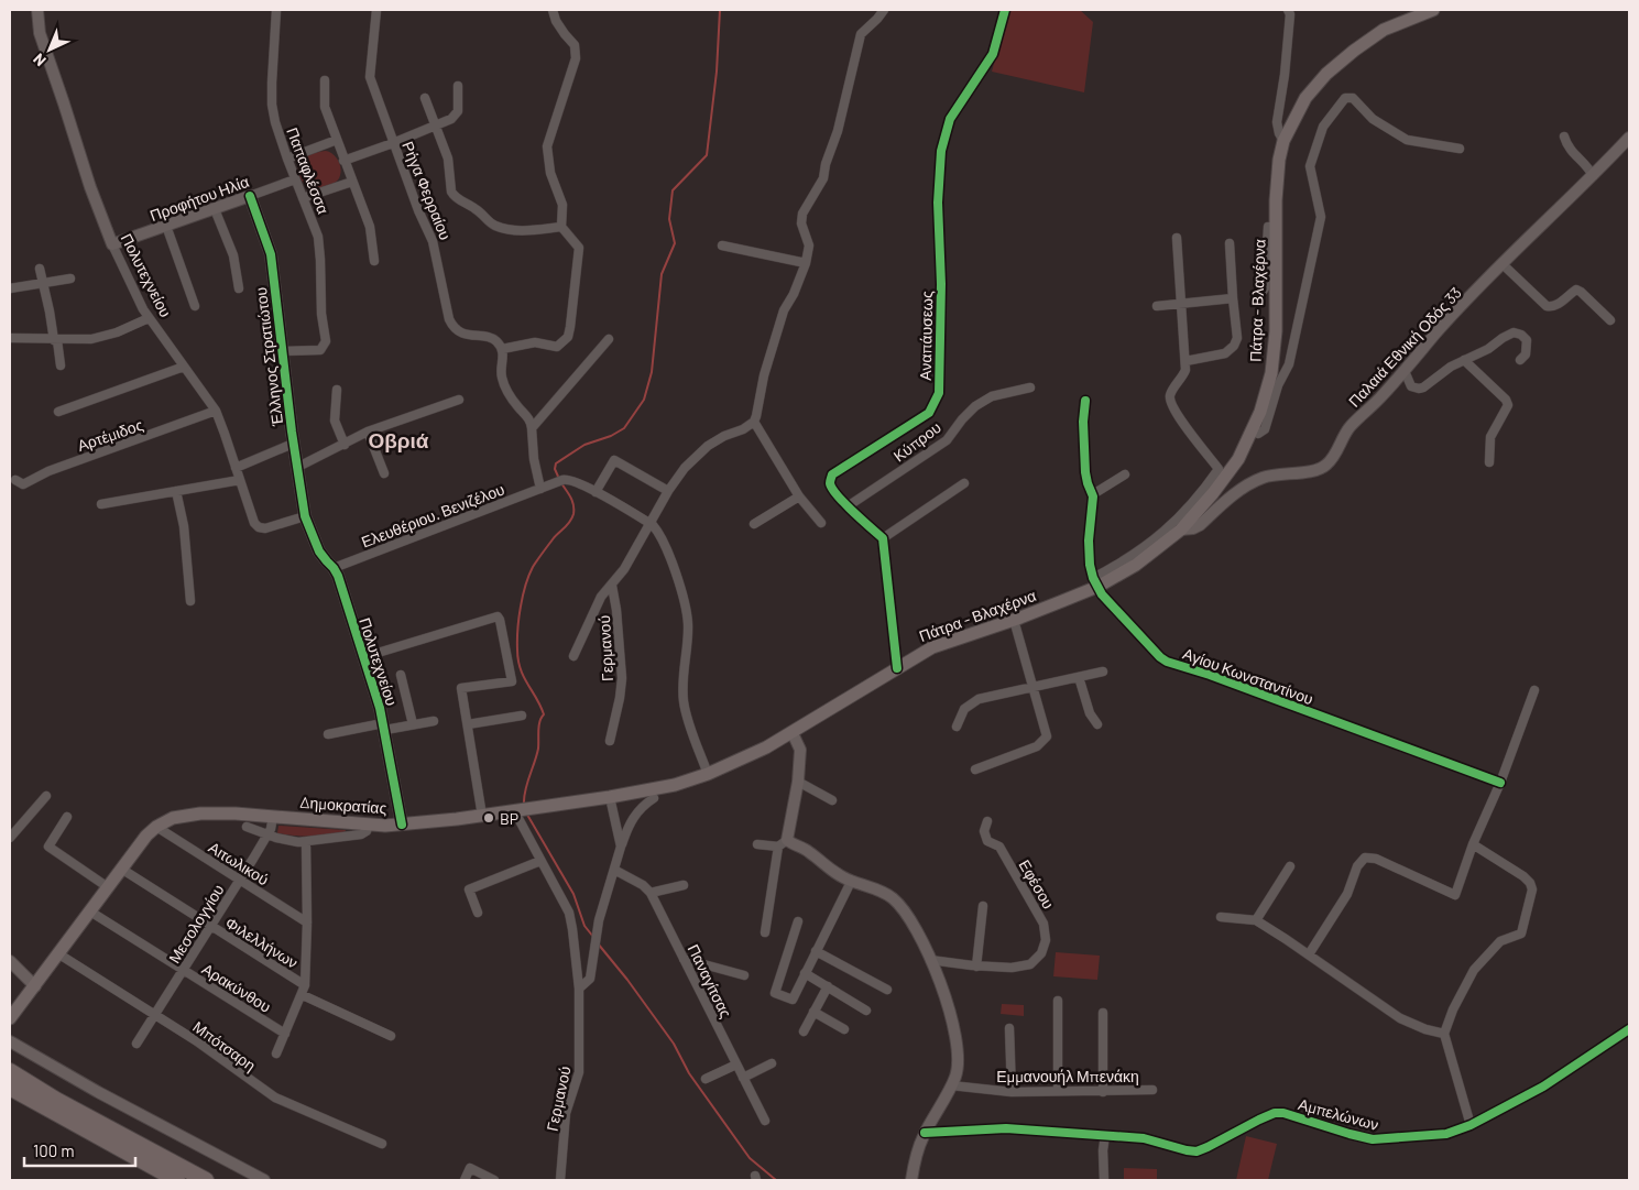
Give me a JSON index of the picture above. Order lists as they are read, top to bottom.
{
  "streets": {
    "main road": ["Πάτρα - Βλαχέρνα", "Δημοκρατίας"],
    "street": [
      "Παπαφλέσσα",
      "Ρήγα Φερραίου",
      "Προφήτου Ηλία",
      "Πολυτεχνείου",
      "Αναπάυσεως",
      "Παλαιά Εθνική Οδός 33",
      "Έλληνος Στρατιώτου",
      "Αρτέμιδος",
      "Κύπρου",
      "Ελευθέριου. Βενιζέλου",
      "Γερμανού",
      "Αγίου Κωνσταντίνου",
      "Αιτωλικού",
      "Εφέσου",
      "Μεσολογγίου",
      "Φιλελλήνων",
      "Παναγίτσας",
      "Αρακύνθου",
      "Μπότσαρη",
      "Εμμανουήλ Μπενάκη",
      "Αμπελώνων"
    ]
  },
  "crossings": [
    ["Παπαφλέσσα", "Προφήτου Ηλία"],
    ["Παπαφλέσσα", "Έλληνος Στρατιώτου"],
    ["Προφήτου Ηλία", "Πολυτεχνείου"],
    ["Προφήτου Ηλία", "Έλληνος Στρατιώτου"],
    ["Πολυτεχνείου", "Έλληνος Στρατιώτου"],
    ["Πολυτεχνείου", "Αρτέμιδος"],
    ["Πολυτεχνείου", "Ελευθέριου. Βενιζέλου"],
    ["Πολυτεχνείου", "Δημοκρατίας"],
    ["Πάτρα - Βλαχέρνα", "Παλαιά Εθνική Οδός 33"],
    ["Πάτρα - Βλαχέρνα", "Αγίου Κωνσταντίνου"],
    ["Πάτρα - Βλαχέρνα", "Δημοκρατίας"],
    ["Αναπάυσεως", "Κύπρου"],
    ["Γερμανού", "Δημοκρατίας"],
    ["Γερμανού", "Παναγίτσας"],
    ["Δημοκρατίας", "Αιτωλικού"],
    ["Δημοκρατίας", "Μεσολογγίου"],
    ["Δημοκρατίας", "Φιλελλήνων"],
    ["Δημοκρατίας", "Αρακύνθου"],
    ["Δημοκρατίας", "Μπότσαρη"],
    ["Αιτωλικού", "Μεσολογγίου"],
    ["Μεσολογγίου", "Φιλελλήνων"],
    ["Μεσολογγίου", "Αρακύνθου"],
    ["Μεσολογγίου", "Μπότσαρη"]
  ],
  "districts": ["Οβριά"],
  "places": ["BP"],
  "scale_bar": "100 m",
  "north": "bottom left"
}
